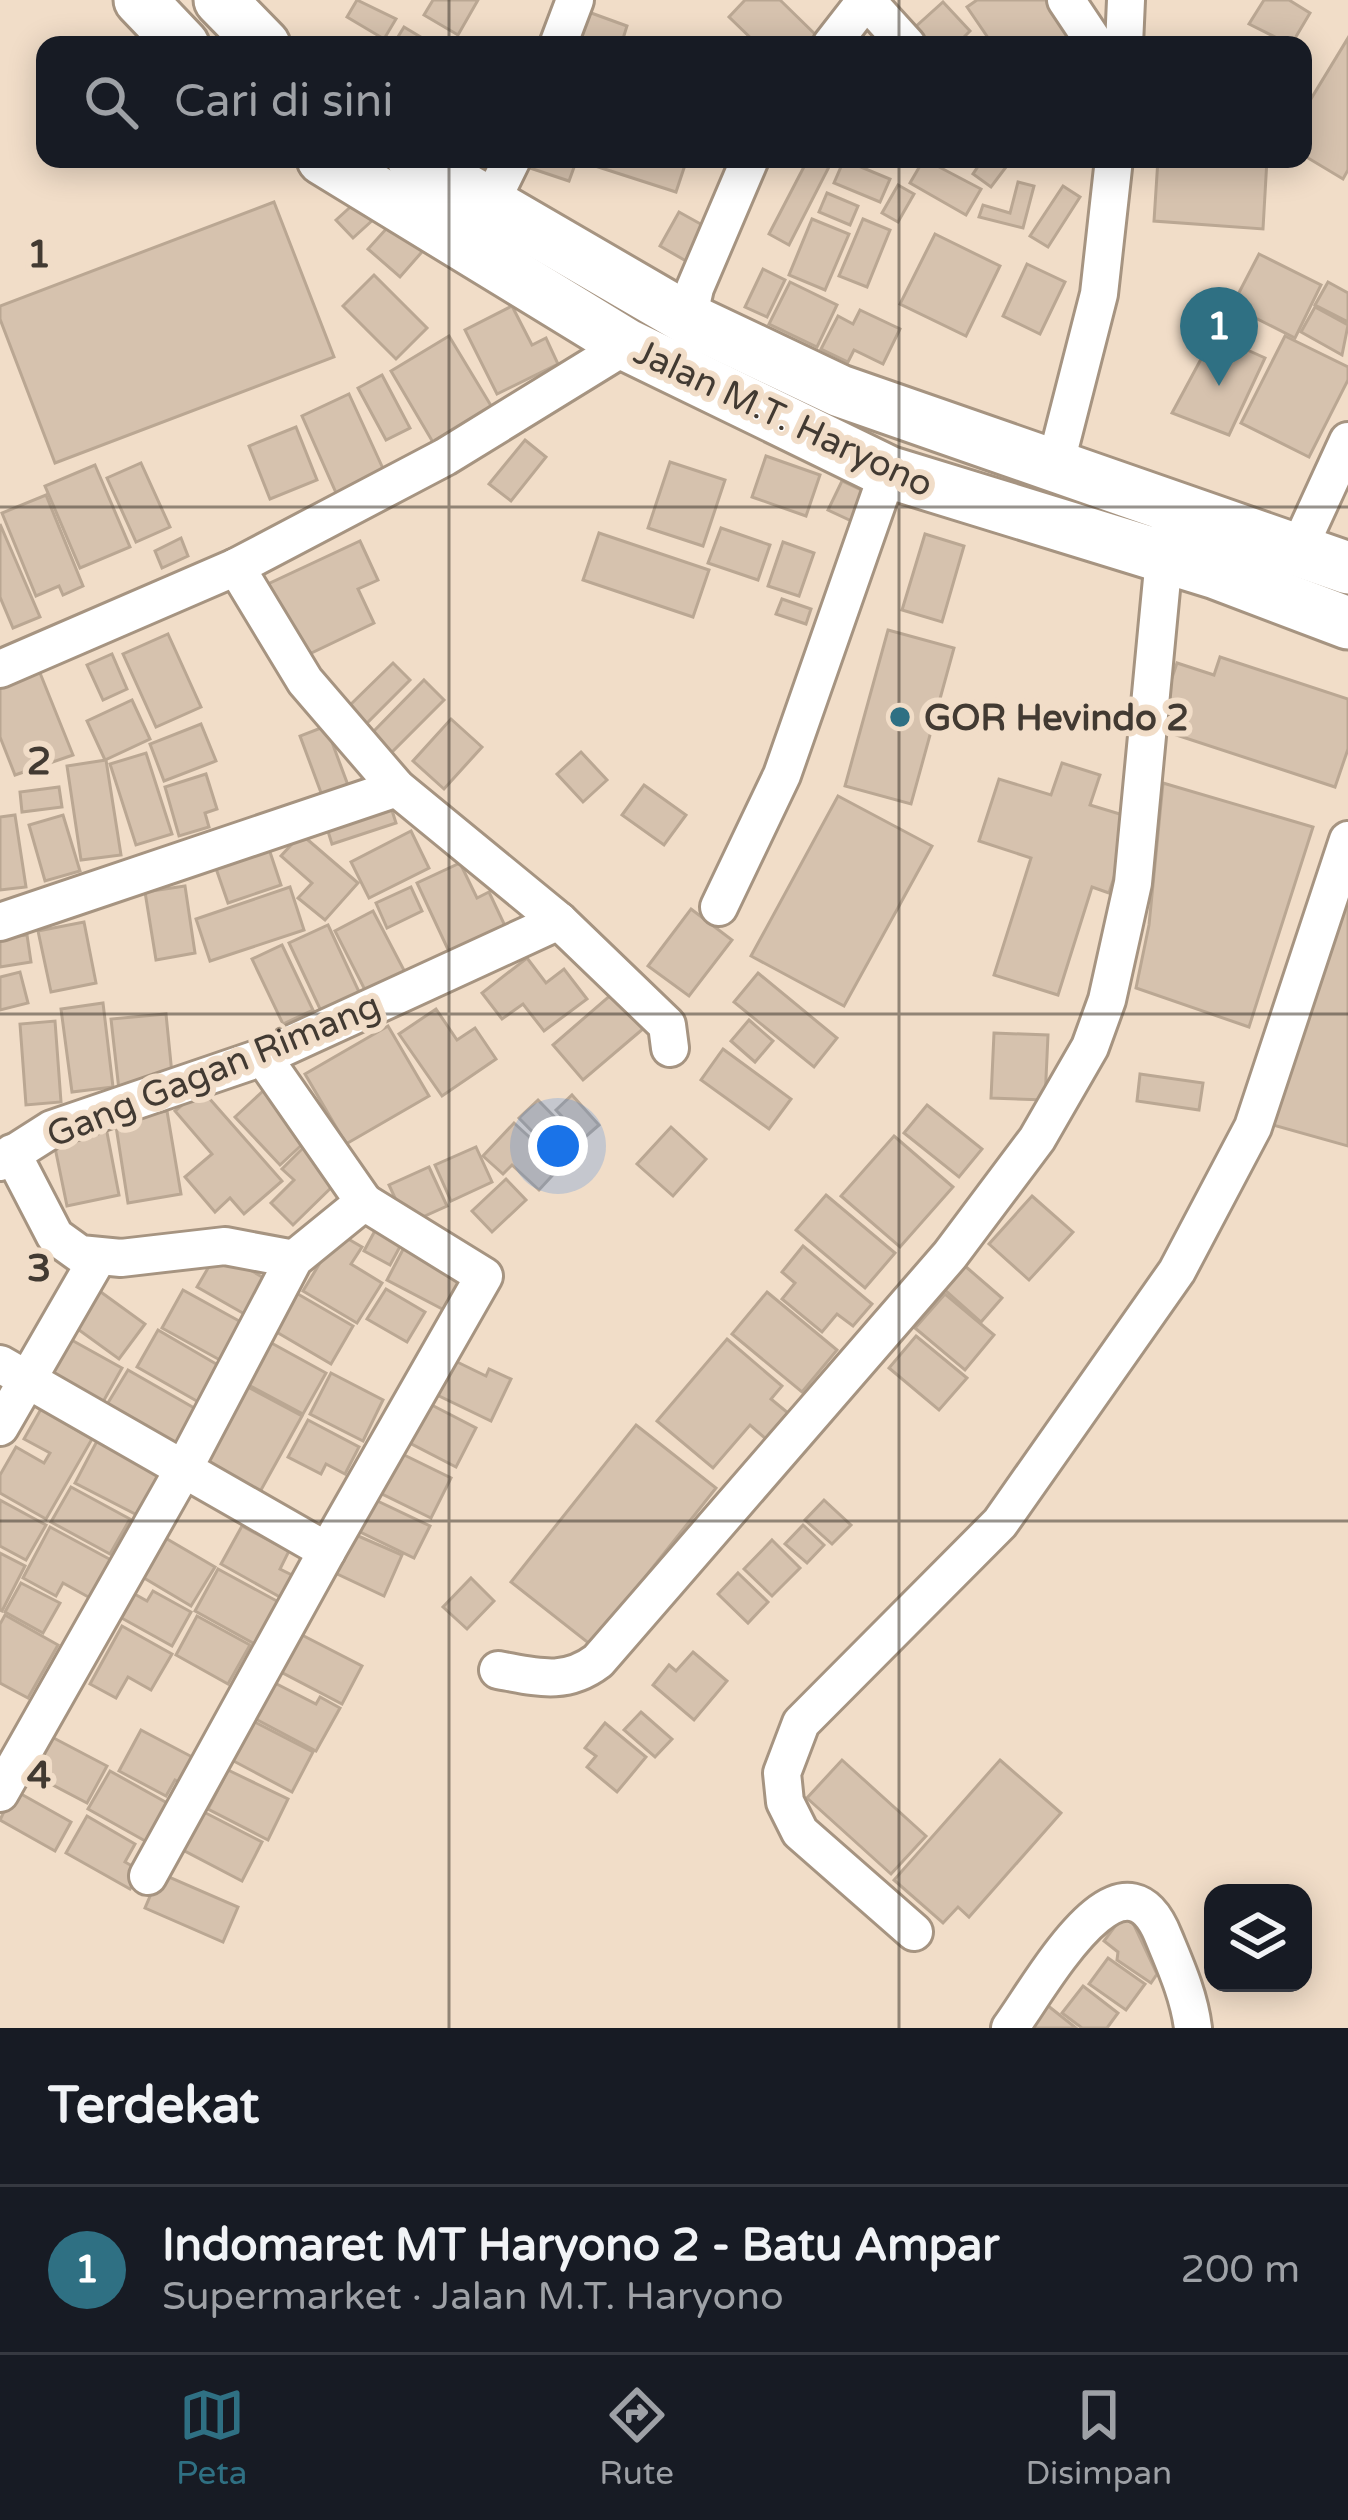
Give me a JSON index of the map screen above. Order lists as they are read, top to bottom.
{
  "streets": {
    "highway": ["Jalan M.T. Haryono"],
    "street": ["Gang Gagan Rimang"]
  },
  "places": ["GOR Hevindo 2"],
  "page": {
    "search": "Cari di sini",
    "pins": "1",
    "heading": "Terdekat",
    "list": [
      {
        "mark": "1",
        "name": "Indomaret MT Haryono 2 - Batu Ampar",
        "note": "Supermarket · Jalan M.T. Haryono",
        "value": "200 m"
      }
    ],
    "nav": ["Peta", "Rute", "Disimpan"]
  },
  "grid": {
    "rows": [
      "1",
      "2",
      "3",
      "4"
    ]
  }
}
